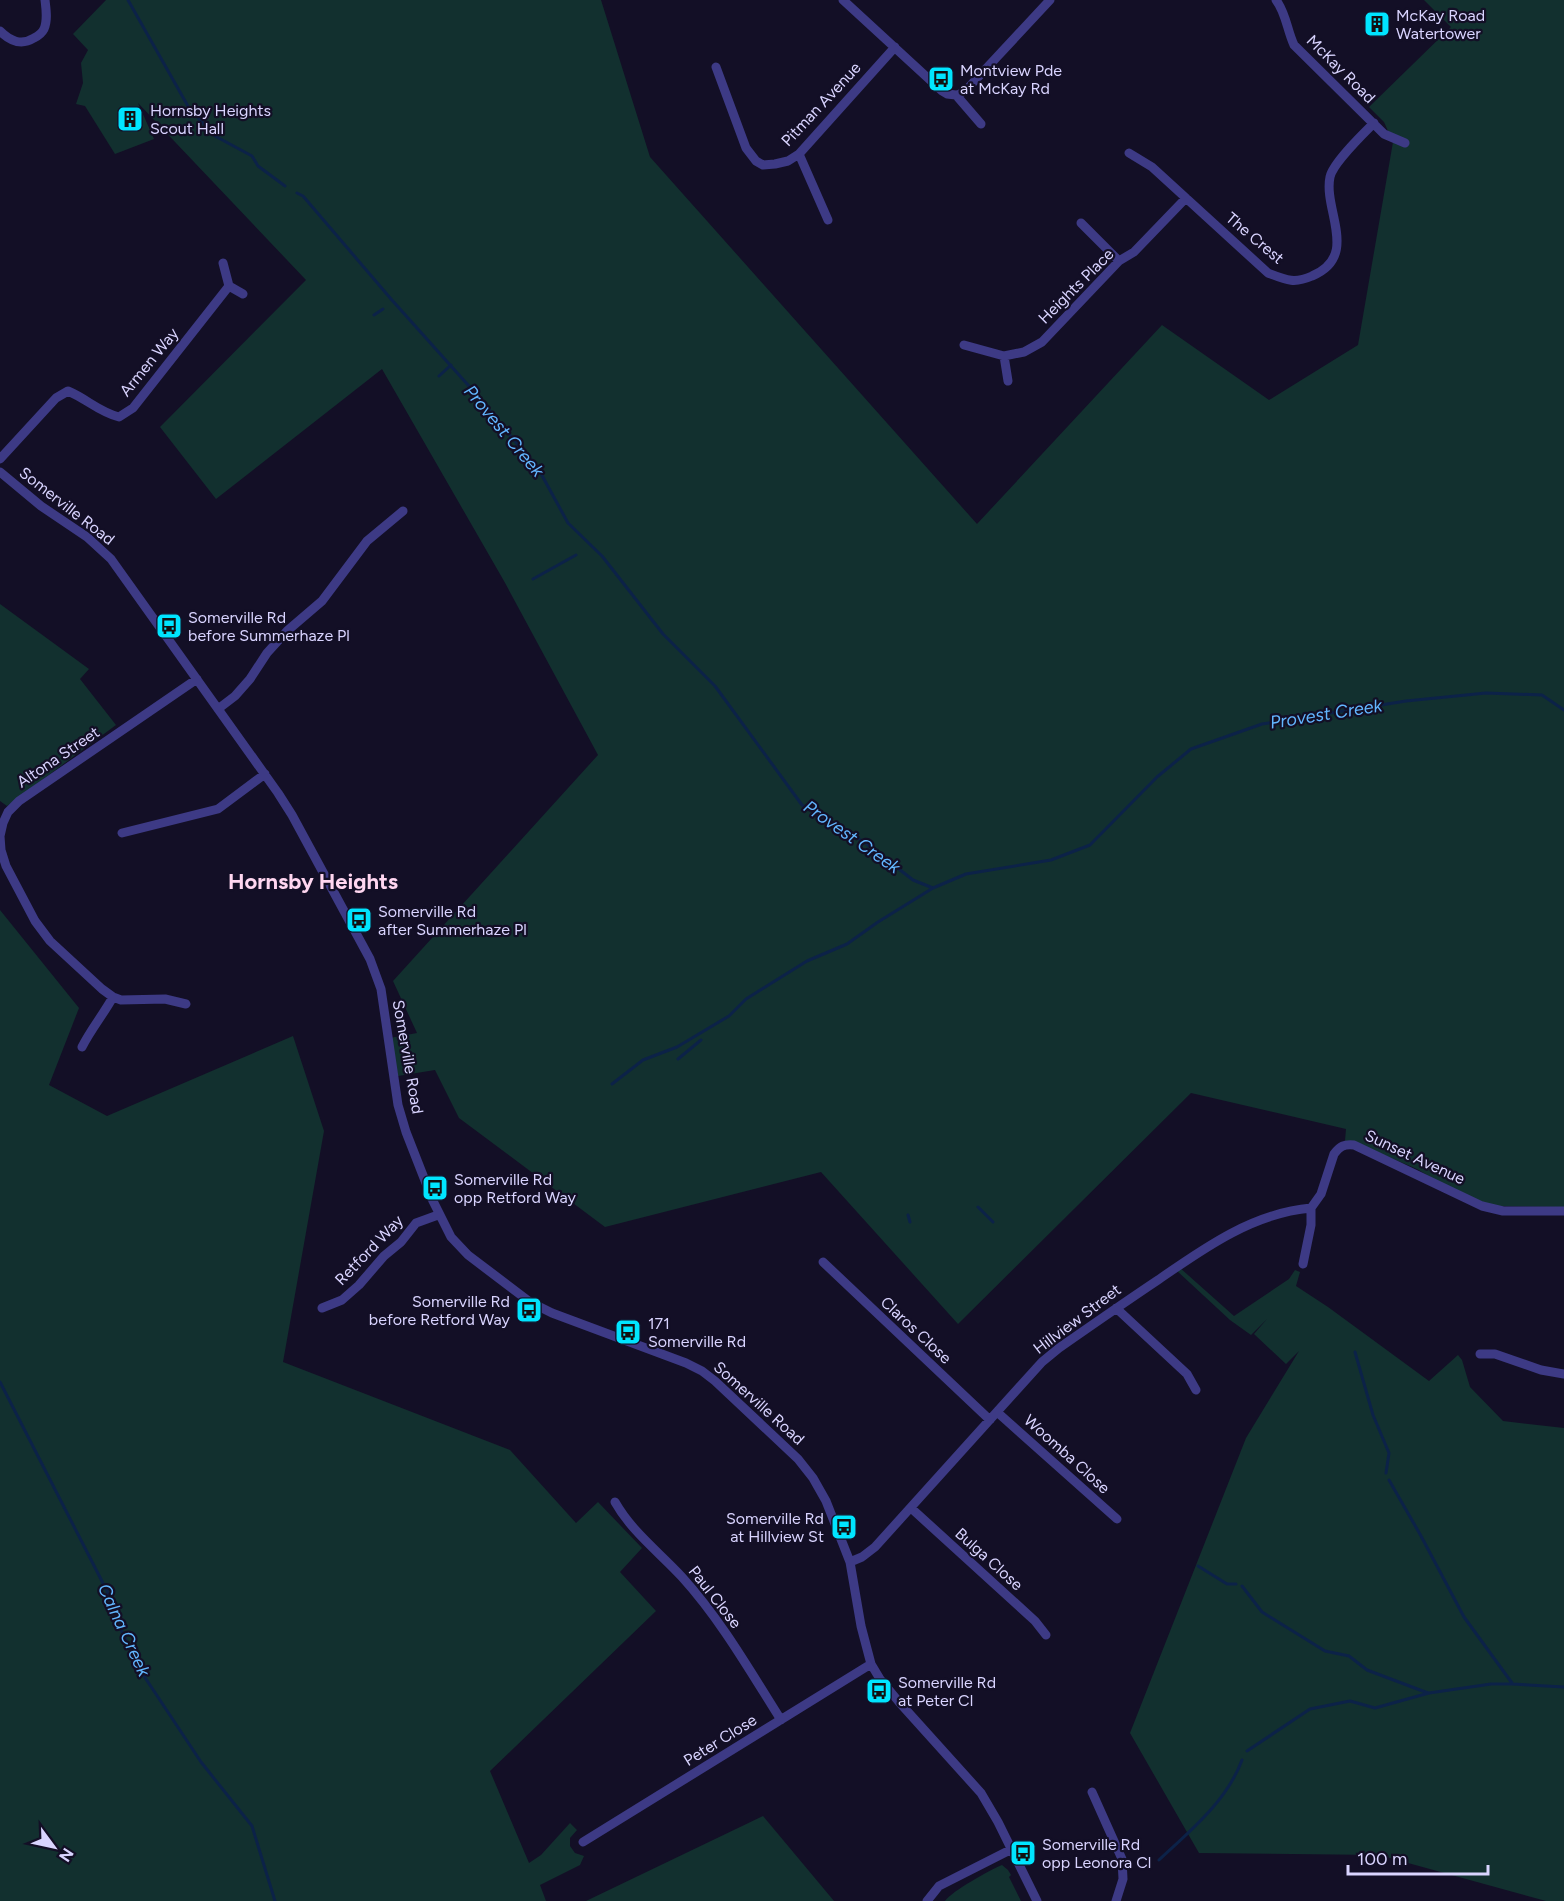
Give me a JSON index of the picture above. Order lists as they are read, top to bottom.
{
  "streets": {
    "street": [
      "McKay Road",
      "Pitman Avenue",
      "The Crest",
      "Heights Place",
      "Armen Way",
      "Somerville Road",
      "Altona Street",
      "Sunset Avenue",
      "Retford Way",
      "Hillview Street",
      "Claros Close",
      "Woomba Close",
      "Bulga Close",
      "Paul Close",
      "Peter Close"
    ]
  },
  "crossings": [
    ["McKay Road", "The Crest"],
    ["The Crest", "Heights Place"],
    ["Somerville Road", "Altona Street"],
    ["Somerville Road", "Retford Way"],
    ["Somerville Road", "Hillview Street"],
    ["Somerville Road", "Peter Close"],
    ["Sunset Avenue", "Hillview Street"],
    ["Hillview Street", "Claros Close"],
    ["Hillview Street", "Woomba Close"],
    ["Hillview Street", "Bulga Close"],
    ["Paul Close", "Peter Close"]
  ],
  "districts": ["Hornsby Heights"],
  "water": ["Provest Creek", "Calna Creek"],
  "places": {
    "building": ["McKay Road Watertower", "Hornsby Heights Scout Hall"],
    "bus stop": [
      "Montview Pde at McKay Rd",
      "Somerville Rd before Summerhaze Pl",
      "Somerville Rd after Summerhaze Pl",
      "Somerville Rd opp Retford Way",
      "Somerville Rd before Retford Way",
      "171 Somerville Rd",
      "Somerville Rd at Hillview St",
      "Somerville Rd at Peter Cl",
      "Somerville Rd opp Leonora Cl"
    ]
  },
  "scale_bar": "100 m",
  "north": "bottom right"
}
